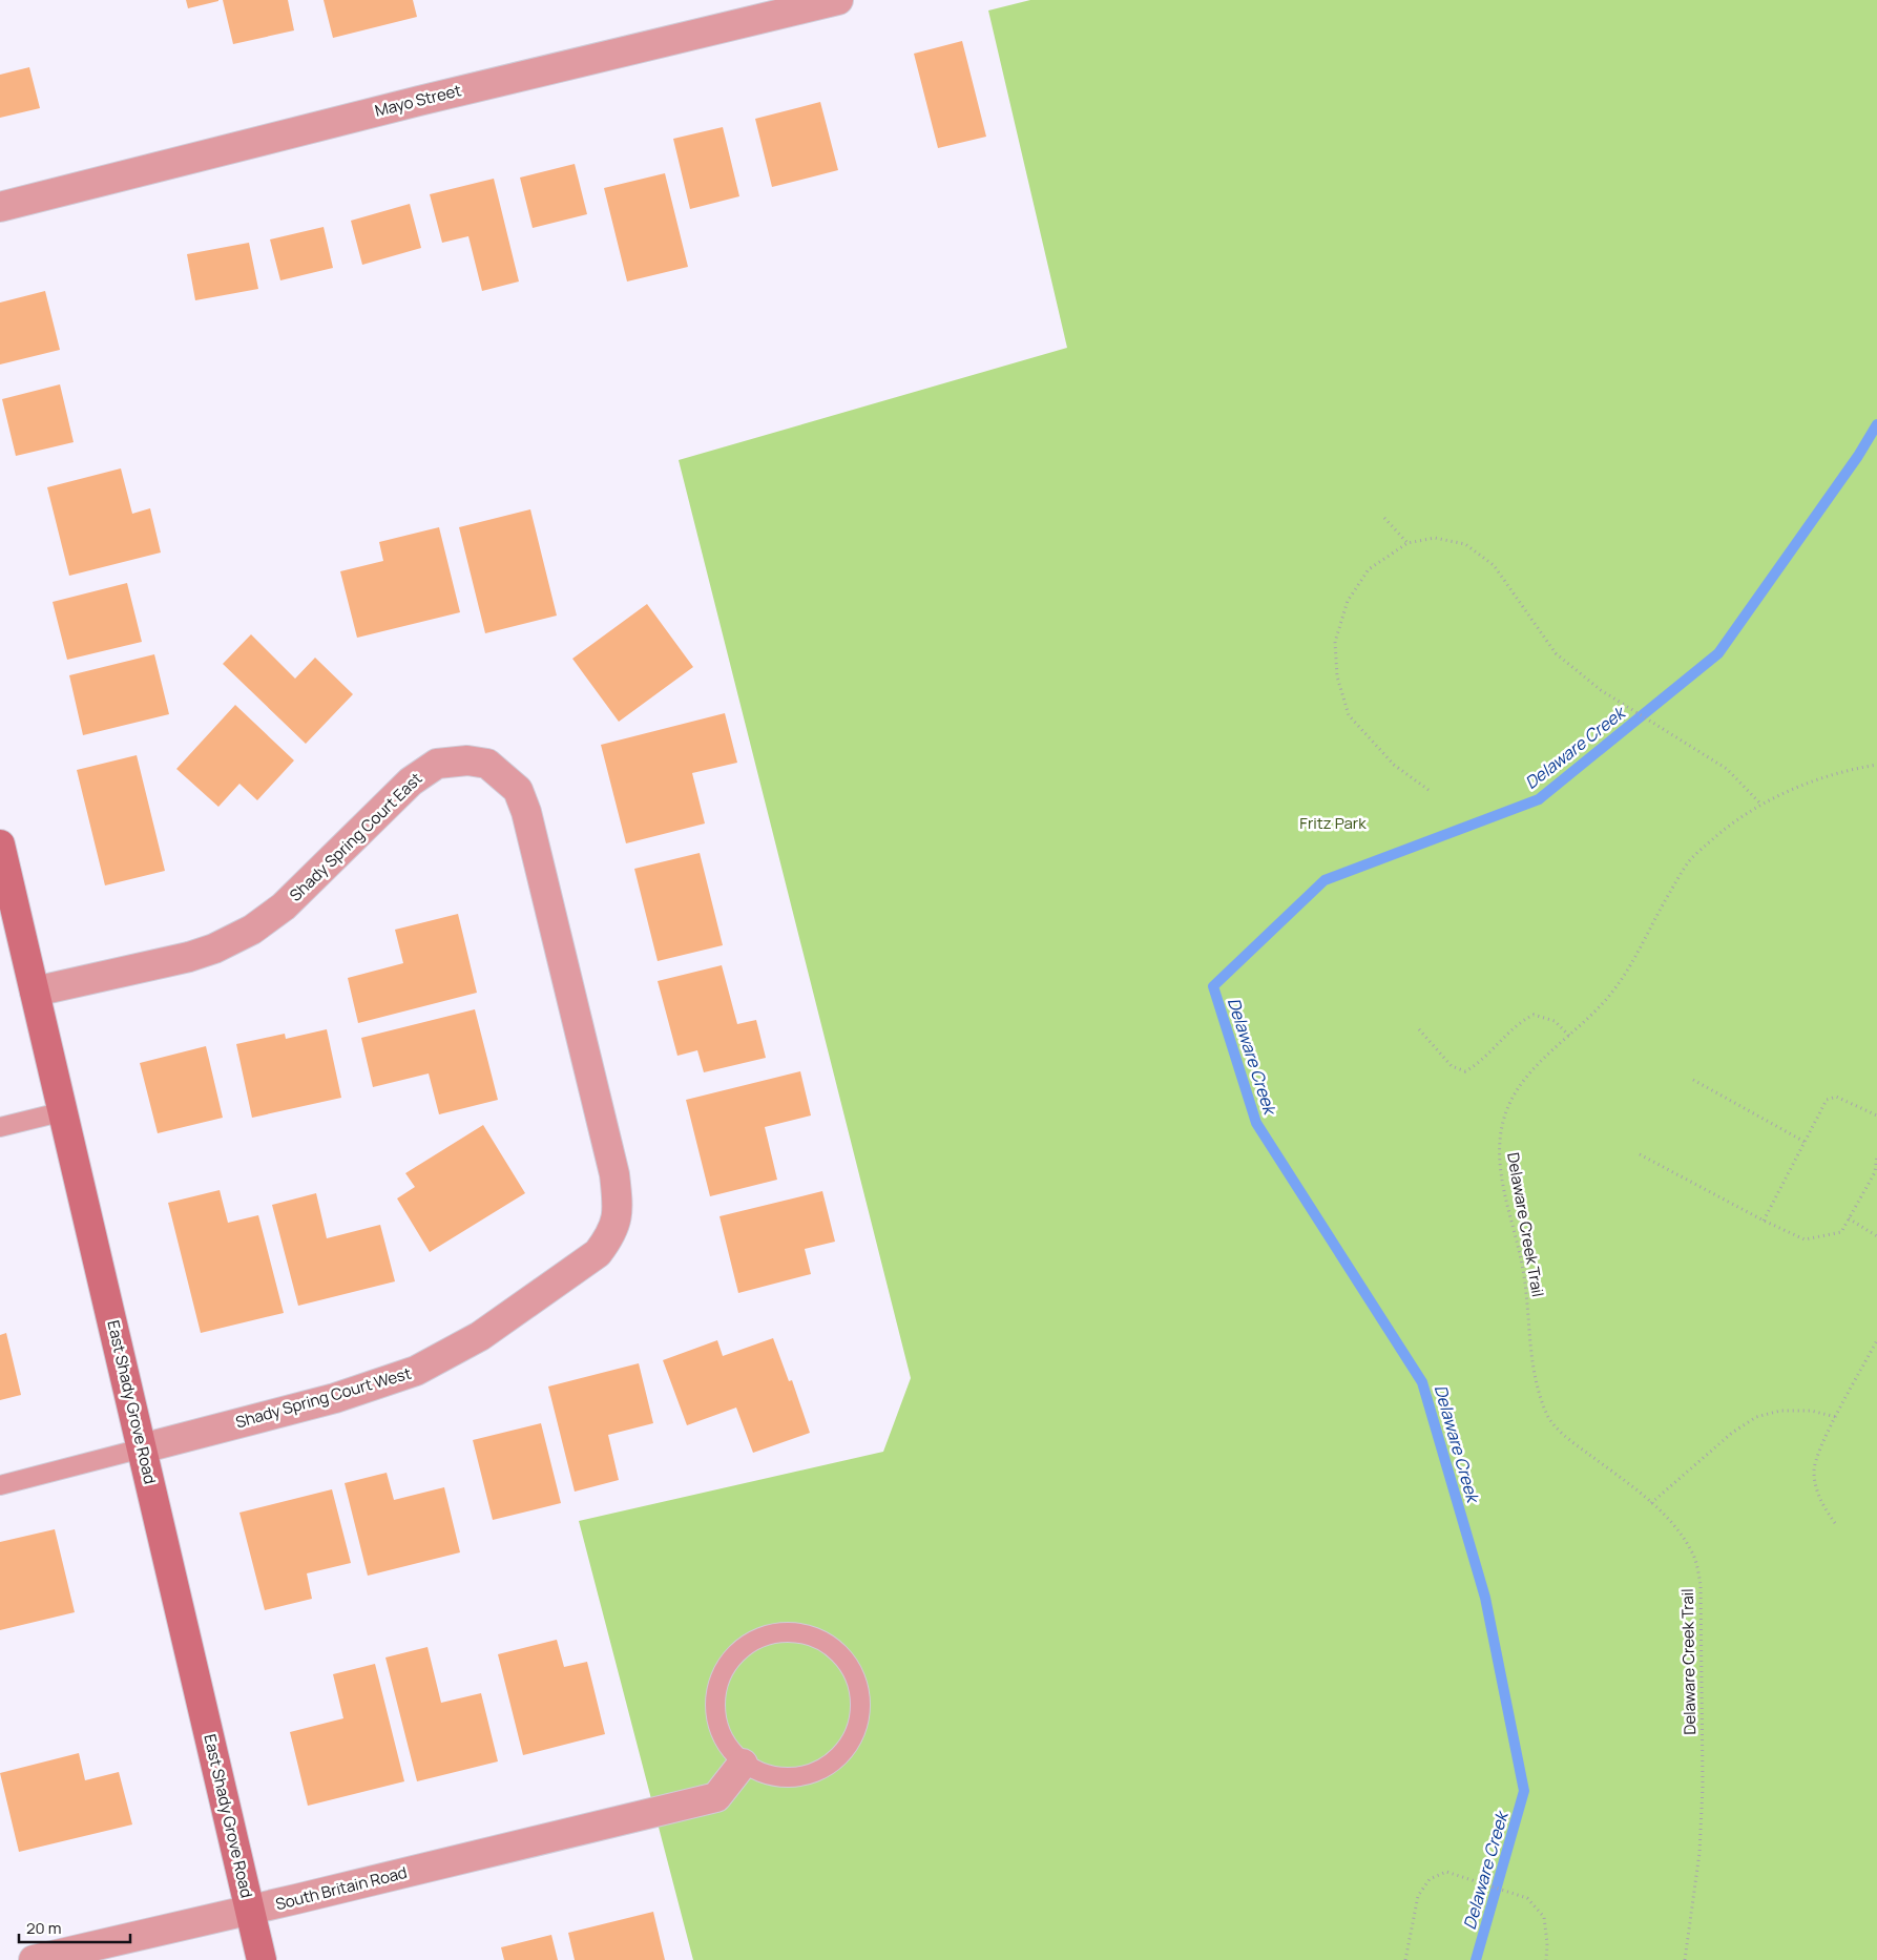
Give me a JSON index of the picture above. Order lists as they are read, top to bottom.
{
  "streets": {
    "main road": ["East Shady Grove Road"],
    "street": [
      "Mayo Street",
      "Shady Spring Court East",
      "Shady Spring Court West",
      "South Britain Road"
    ],
    "path": ["Delaware Creek Trail"]
  },
  "crossings": [
    ["Shady Spring Court East", "Shady Spring Court West"],
    ["Shady Spring Court East", "East Shady Grove Road"],
    ["Shady Spring Court West", "East Shady Grove Road"],
    ["East Shady Grove Road", "South Britain Road"]
  ],
  "water": ["Delaware Creek"],
  "parks": ["Fritz Park"],
  "scale_bar": "20 m"
}
